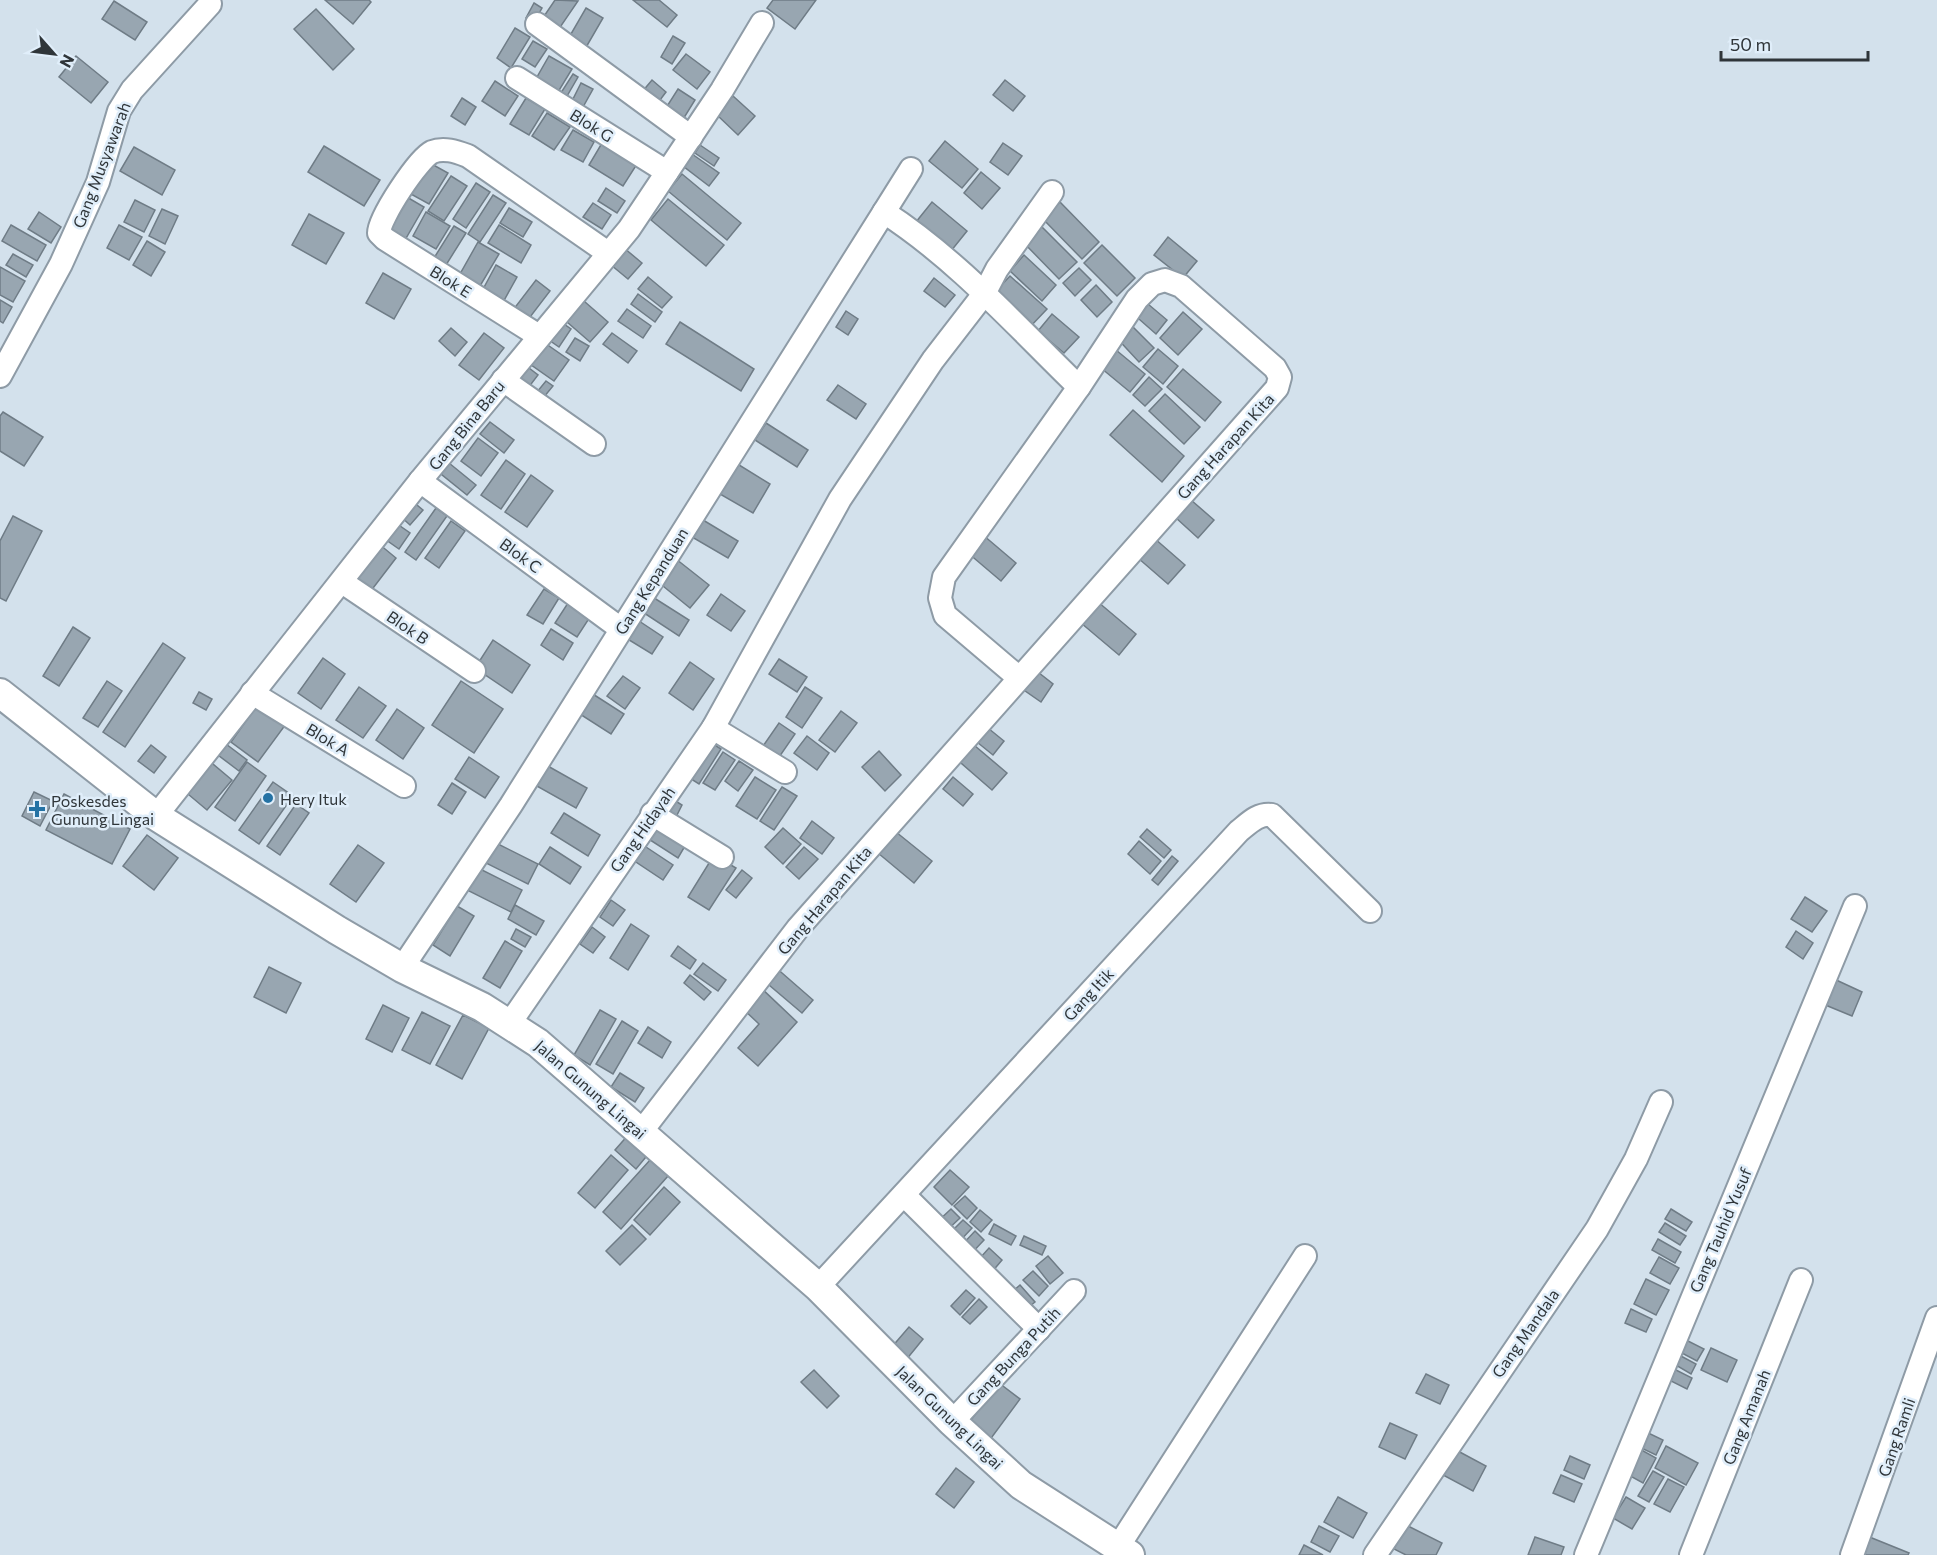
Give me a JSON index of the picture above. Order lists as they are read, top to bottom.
{
  "streets": {
    "street": [
      "Blok G",
      "Gang Musyawarah",
      "Blok E",
      "Gang Bina Baru",
      "Gang Harapan Kita",
      "Blok C",
      "Gang Kepanduan",
      "Blok B",
      "Blok A",
      "Gang Hidayah",
      "Gang Itik",
      "Jalan Gunung Lingai",
      "Gang Tauhid Yusuf",
      "Gang Mandala",
      "Gang Bunga Putih",
      "Gang Amanah",
      "Gang Ramli"
    ]
  },
  "crossings": [
    ["Blok G", "Gang Bina Baru"],
    ["Blok E", "Gang Bina Baru"],
    ["Gang Bina Baru", "Blok C"],
    ["Gang Bina Baru", "Blok B"],
    ["Gang Bina Baru", "Blok A"],
    ["Gang Bina Baru", "Jalan Gunung Lingai"],
    ["Gang Harapan Kita", "Jalan Gunung Lingai"],
    ["Blok C", "Gang Kepanduan"],
    ["Gang Kepanduan", "Jalan Gunung Lingai"],
    ["Gang Hidayah", "Jalan Gunung Lingai"],
    ["Gang Itik", "Jalan Gunung Lingai"],
    ["Jalan Gunung Lingai", "Gang Bunga Putih"]
  ],
  "places": {
    "other": ["Hery Ituk"],
    "health": ["Poskesdes Gunung Lingai"]
  },
  "scale_bar": "50 m",
  "north": "bottom right"
}
